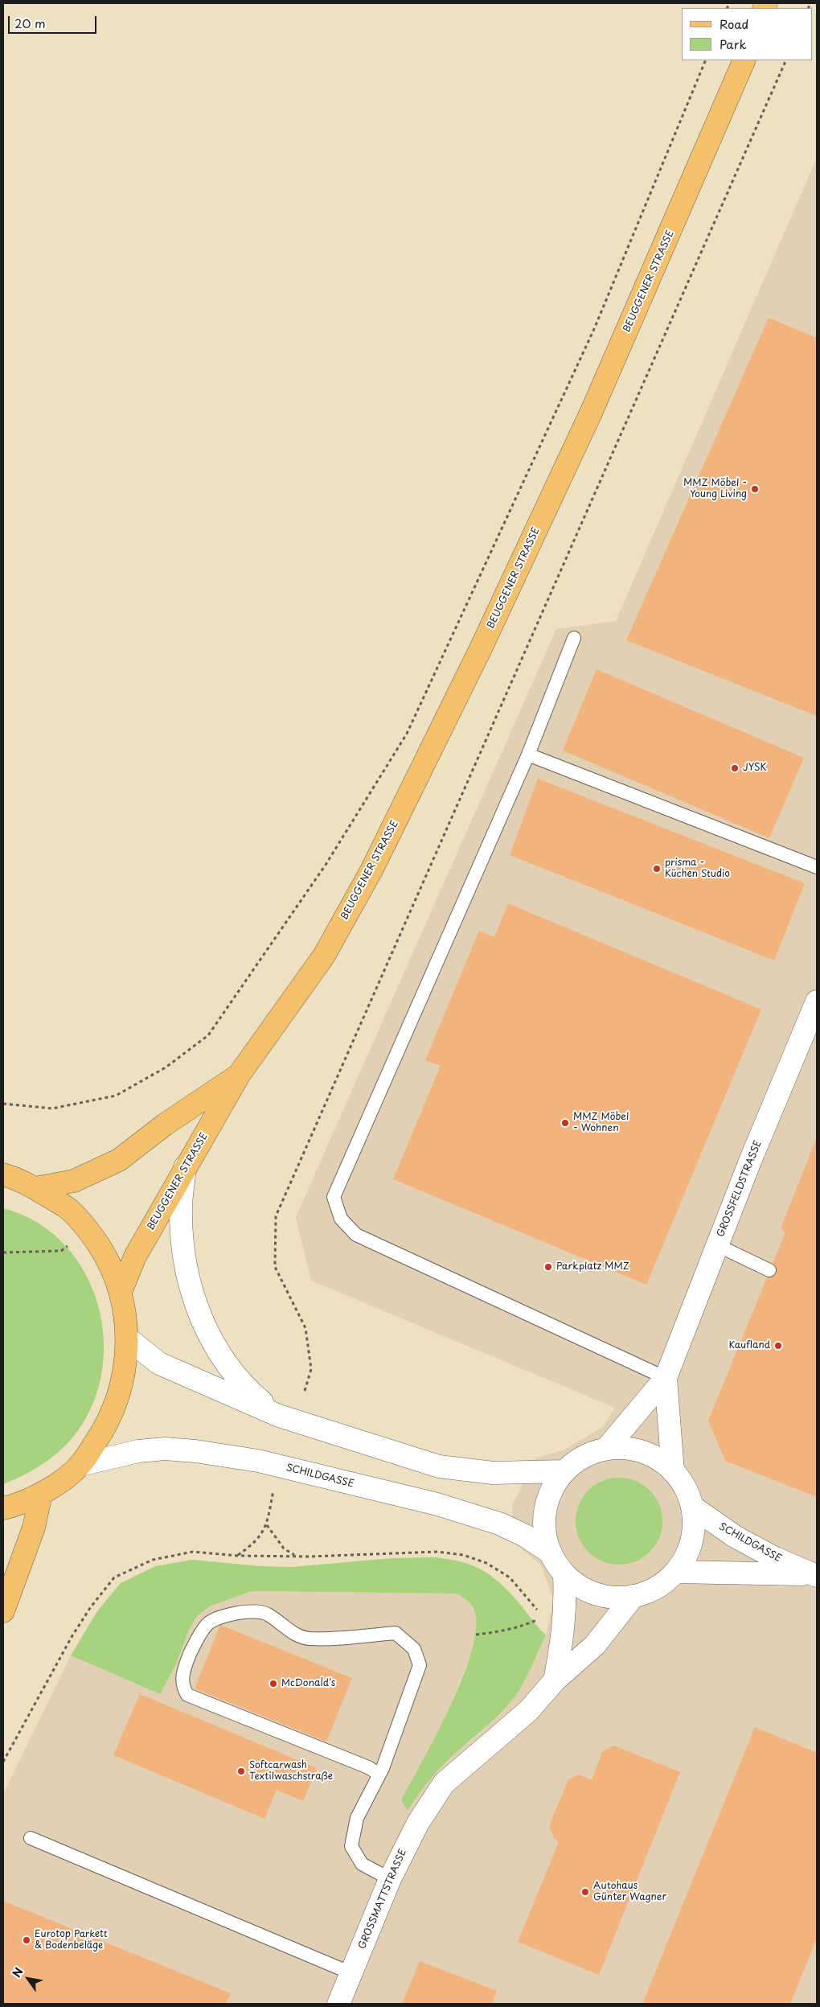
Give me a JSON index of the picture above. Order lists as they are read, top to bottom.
{
  "streets": {
    "main road": ["BEUGGENER STRASSE"],
    "street": ["GROSSFELDSTRASSE", "SCHILDGASSE", "GROSSMATTSTRASSE"]
  },
  "places": [
    "MMZ Möbel - Young Living",
    "JYSK",
    "prisma - Küchen Studio",
    "MMZ Möbel - Wohnen",
    "Parkplatz MMZ",
    "Kaufland",
    "McDonald's",
    "Softcarwash Textilwaschstraße",
    "Autohaus Günter Wagner",
    "Eurotop Parkett & Bodenbeläge"
  ],
  "legend": ["Road", "Park"],
  "scale_bar": "20 m",
  "north": "top left"
}
